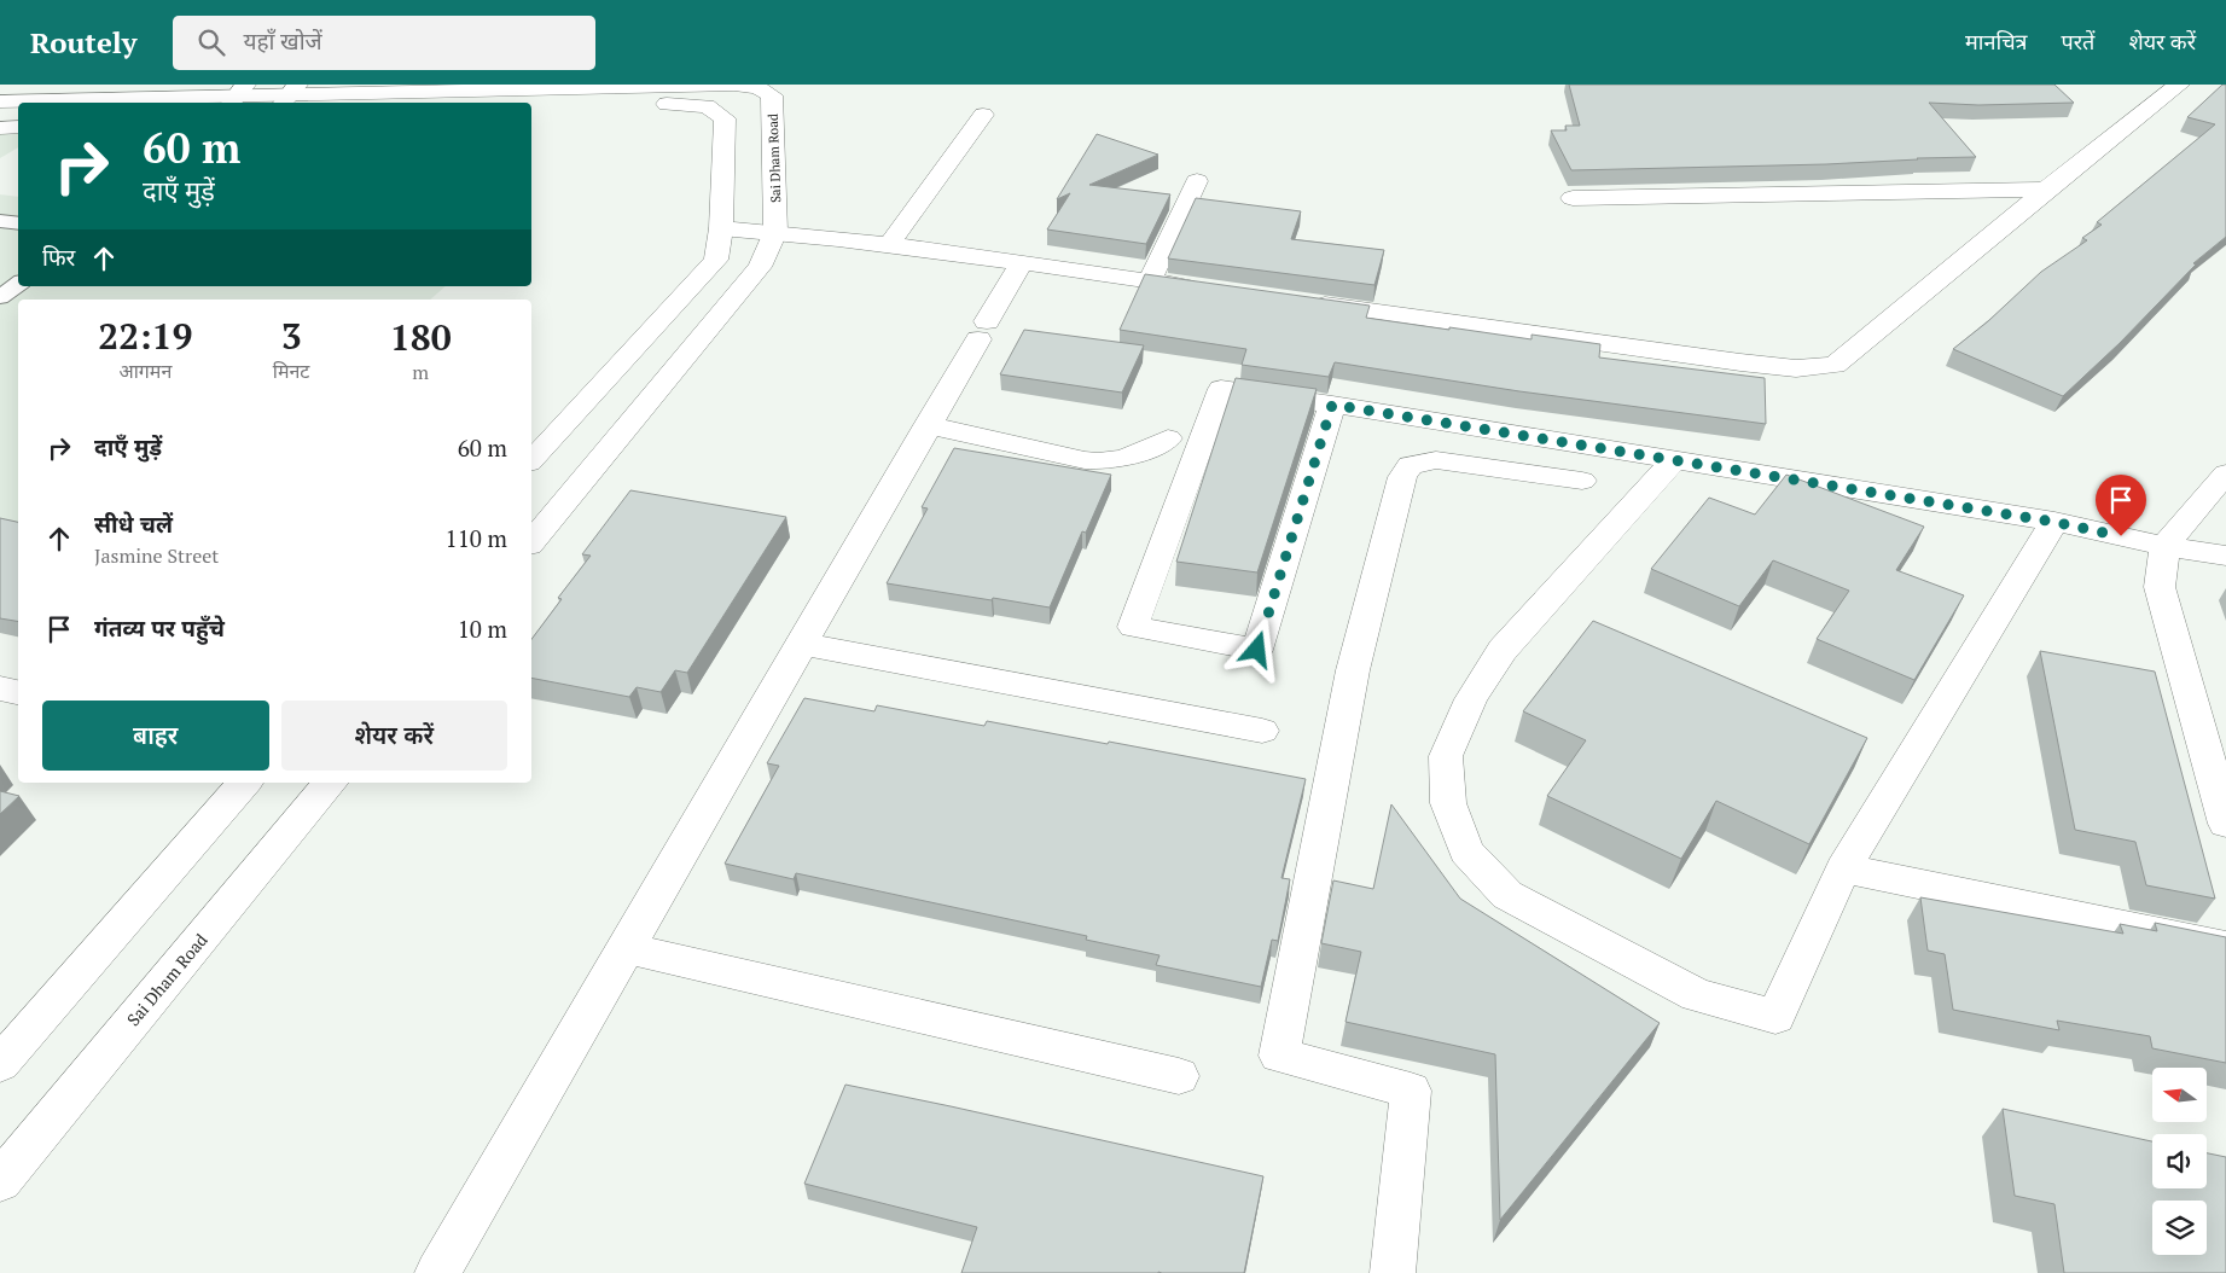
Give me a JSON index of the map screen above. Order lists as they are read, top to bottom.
{
  "streets": {
    "street": ["Sai Dham Road"]
  },
  "north": "left",
  "page": {
    "header": "Routely",
    "search": "यहाँ खोजें",
    "nav": ["मानचित्र", "परतें", "शेयर करें"],
    "turn": ["60 m", "दाएँ मुड़ें"],
    "then": "फिर",
    "eta": [
      "22:19",
      "आगमन",
      "3",
      "मिनट",
      "180",
      "m"
    ],
    "list": [
      {
        "name": "दाएँ मुड़ें",
        "value": "60 m"
      },
      {
        "name": "सीधे चलें",
        "note": "Jasmine Street",
        "value": "110 m"
      },
      {
        "name": "गंतव्य पर पहुँचे",
        "value": "10 m"
      }
    ],
    "buttons": ["बाहर", "शेयर करें"]
  }
}
